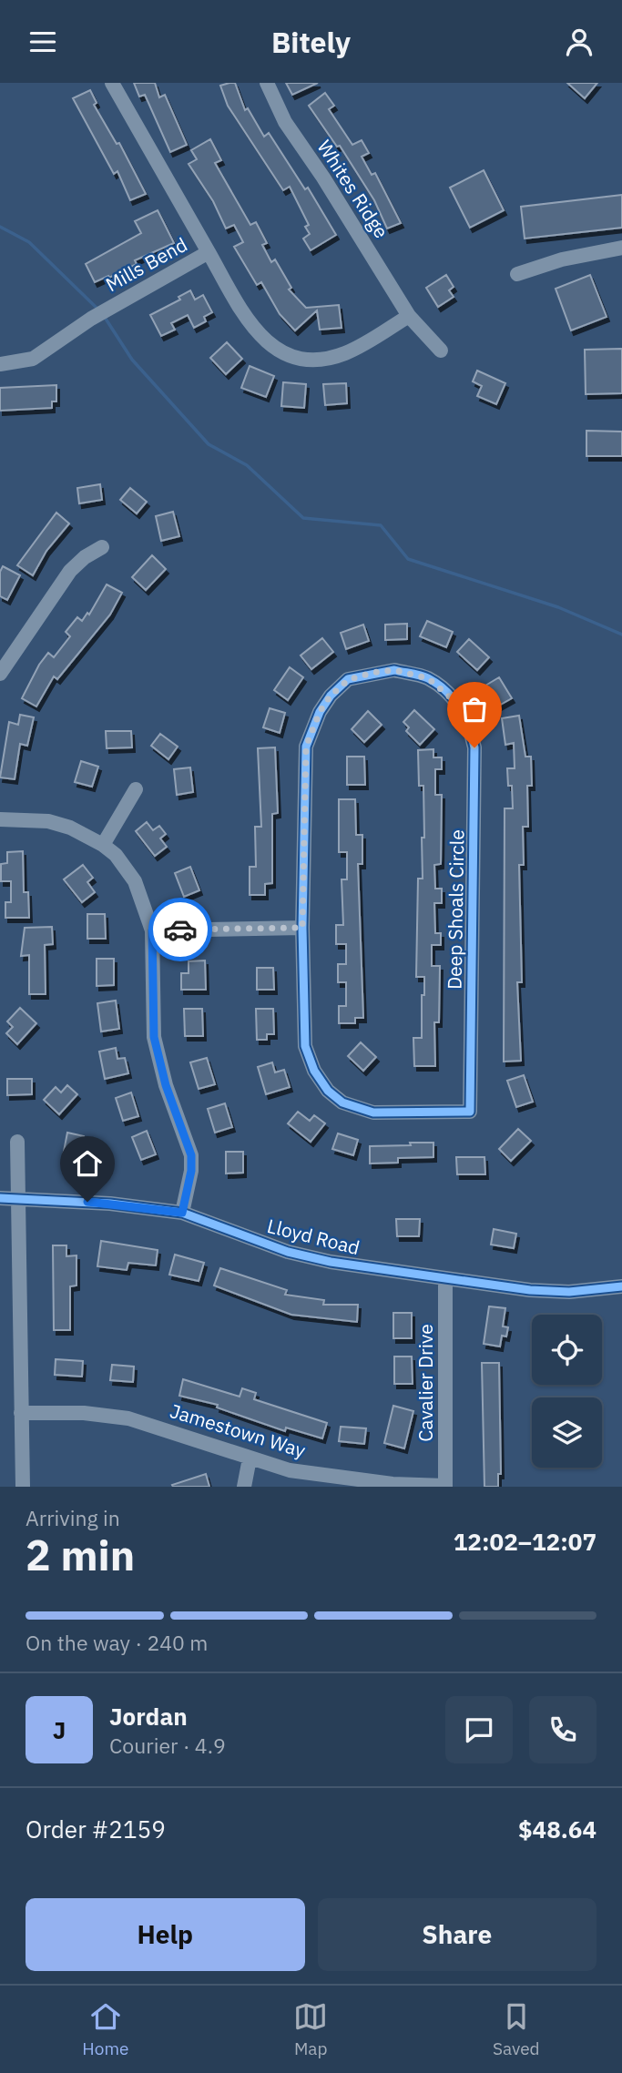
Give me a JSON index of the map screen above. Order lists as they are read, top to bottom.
{
  "streets": {
    "street": [
      "Whites Ridge",
      "Mills Bend",
      "Deep Shoals Circle",
      "Lloyd Road",
      "Cavalier Drive",
      "Jamestown Way"
    ]
  },
  "crossings": [
    ["Lloyd Road", "Cavalier Drive"],
    ["Cavalier Drive", "Jamestown Way"]
  ],
  "page": {
    "header": "Bitely",
    "heading": ["2 min", "Arriving in", "12:02–12:07"],
    "panel": [
      "Jordan",
      "Courier · 4.9",
      "Order #2159",
      "$48.64"
    ],
    "bar": "On the way · 240 m",
    "round": "J",
    "buttons": ["Help", "Share"],
    "tabs": ["Home", "Map", "Saved"]
  }
}
